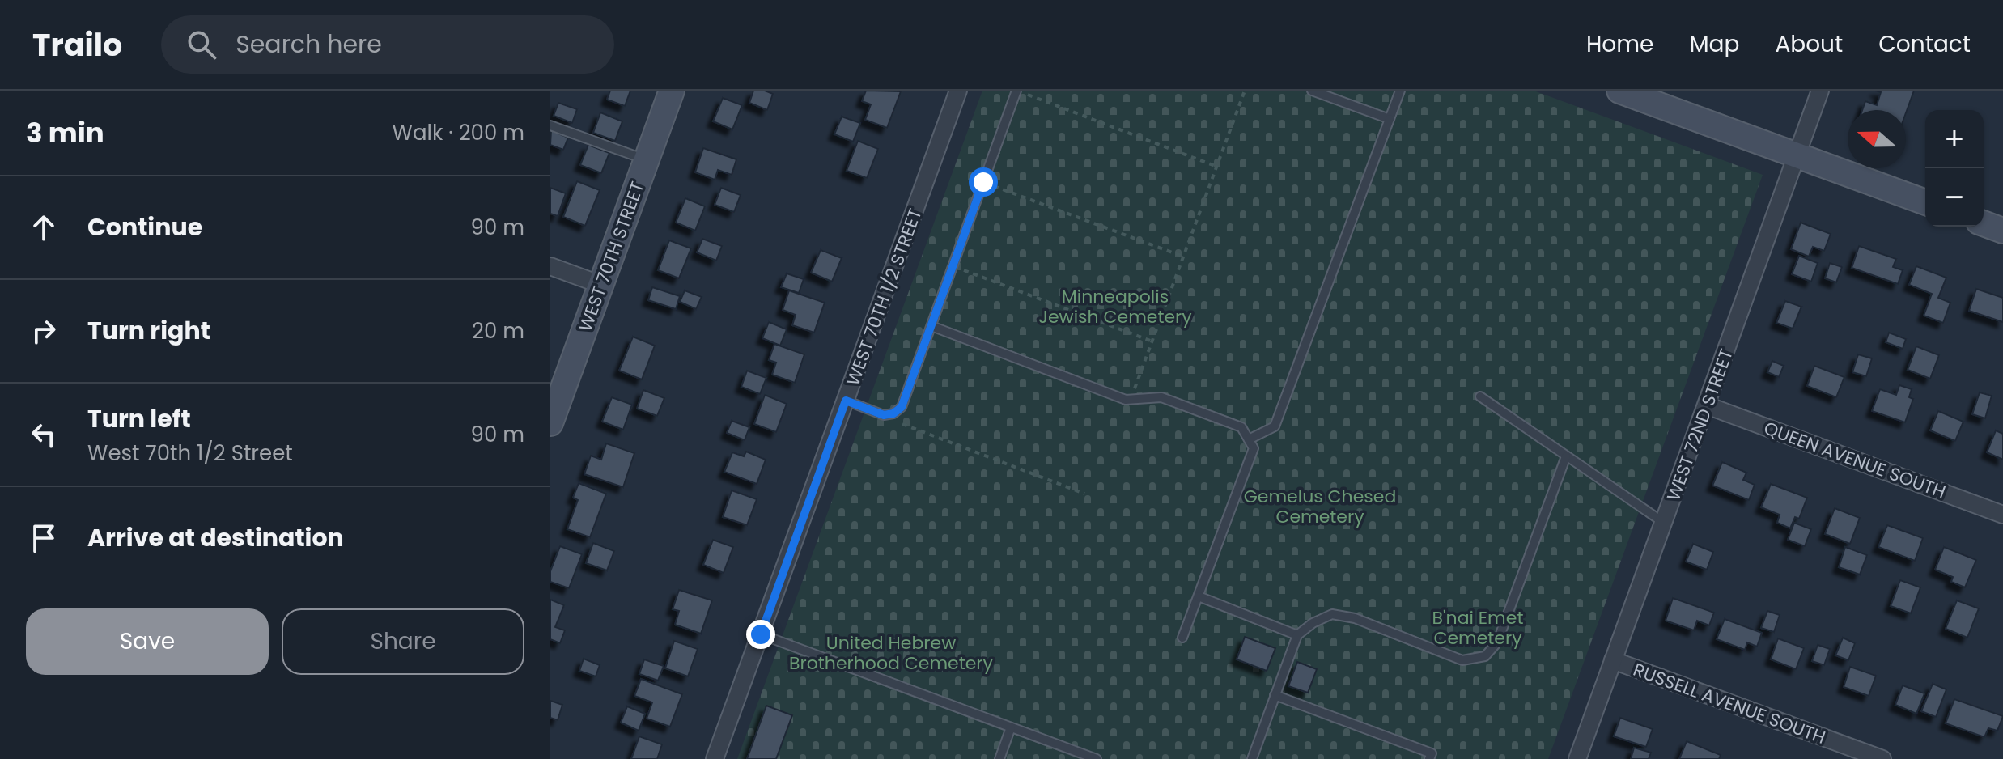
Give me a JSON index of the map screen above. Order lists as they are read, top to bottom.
{
  "streets": {
    "main road": ["WEST 70TH STREET"],
    "street": [
      "WEST 70TH 1/2 STREET",
      "WEST 72ND STREET",
      "QUEEN AVENUE SOUTH",
      "RUSSELL AVENUE SOUTH"
    ]
  },
  "crossings": [
    ["WEST 72ND STREET", "QUEEN AVENUE SOUTH"],
    ["WEST 72ND STREET", "RUSSELL AVENUE SOUTH"]
  ],
  "parks": [
    "Minneapolis Jewish Cemetery",
    "Gemelus Chesed Cemetery",
    "B'nai Emet Cemetery",
    "United Hebrew Brotherhood Cemetery"
  ],
  "north": "left",
  "page": {
    "header": "Trailo",
    "search": "Search here",
    "nav": [
      "Home",
      "Map",
      "About",
      "Contact"
    ],
    "heading": ["3 min", "Walk · 200 m"],
    "map_buttons": ["+", "−"],
    "list": [
      ["Continue", "90 m"],
      ["Turn right", "20 m"],
      ["Turn left", "West 70th 1/2 Street", "90 m"],
      "Arrive at destination"
    ],
    "buttons": ["Save", "Share"]
  }
}
